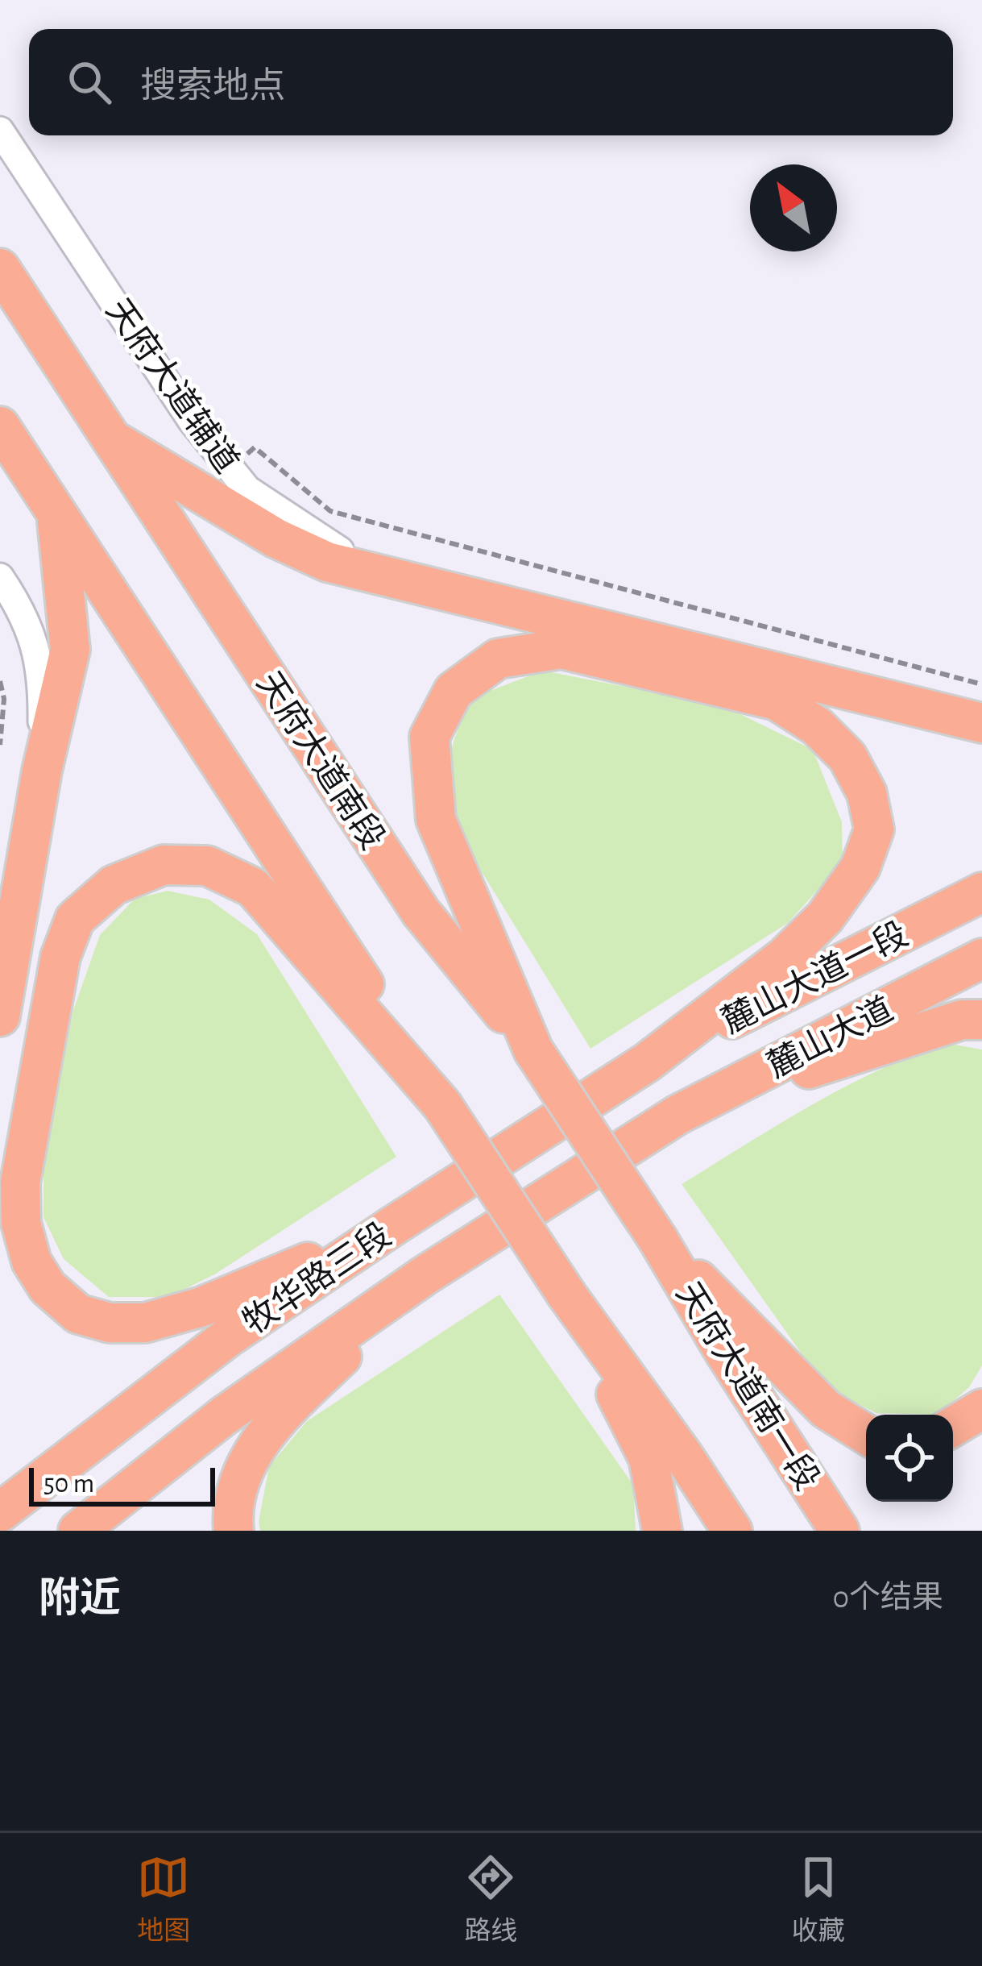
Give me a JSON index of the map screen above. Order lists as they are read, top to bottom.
{
  "streets": {
    "highway": [
      "天府大道南段",
      "麓山大道一段",
      "麓山大道",
      "牧华路三段",
      "天府大道南一段"
    ],
    "street": ["天府大道辅道"]
  },
  "crossings": [
    ["天府大道南段", "天府大道南一段"],
    ["麓山大道一段", "牧华路三段"],
    ["麓山大道", "牧华路三段"]
  ],
  "scale_bar": "50 m",
  "north": "top left",
  "page": {
    "search": "搜索地点",
    "scale": "50 m",
    "heading": ["附近", "0个结果"],
    "nav": ["地图", "路线", "收藏"]
  }
}
